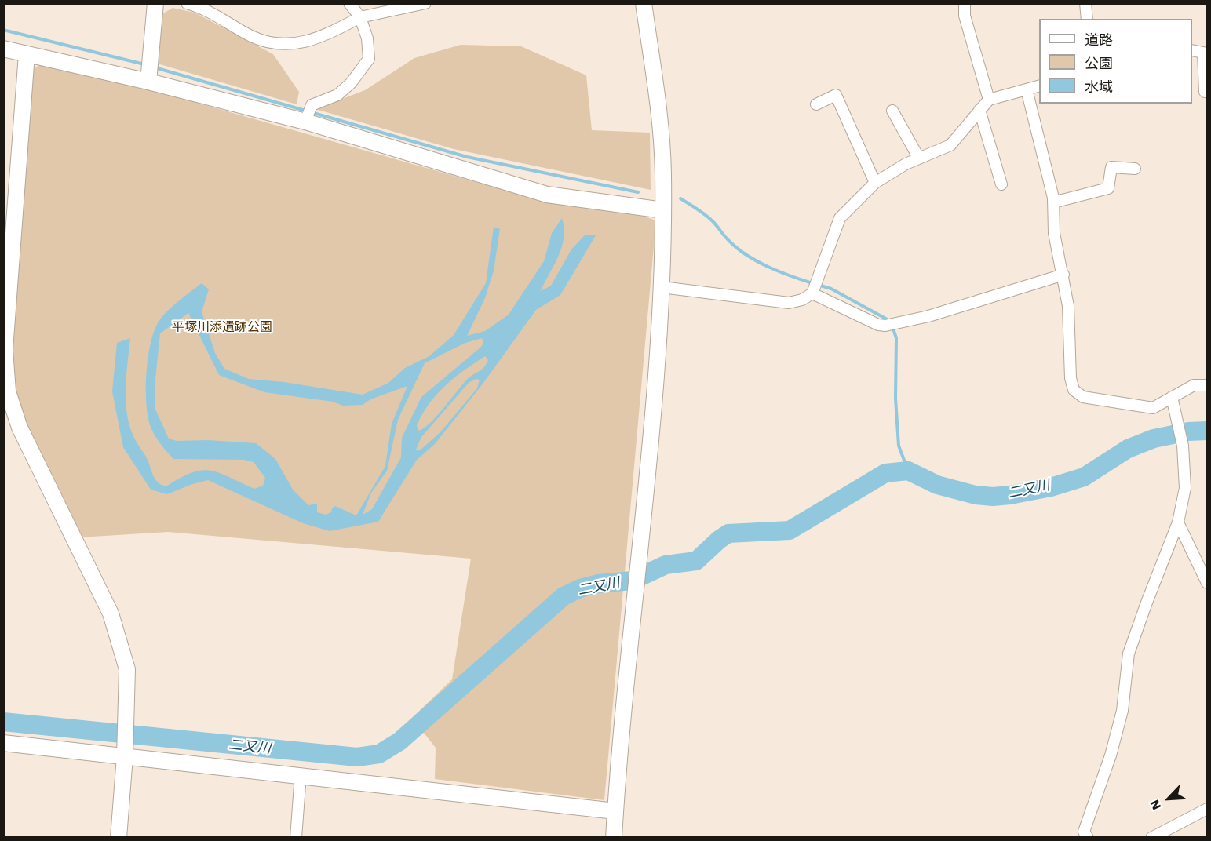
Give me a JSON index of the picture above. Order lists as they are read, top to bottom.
{
  "water": ["二又川"],
  "parks": ["平塚川添遺跡公園"],
  "legend": ["道路", "公園", "水域"],
  "north": "bottom left"
}
